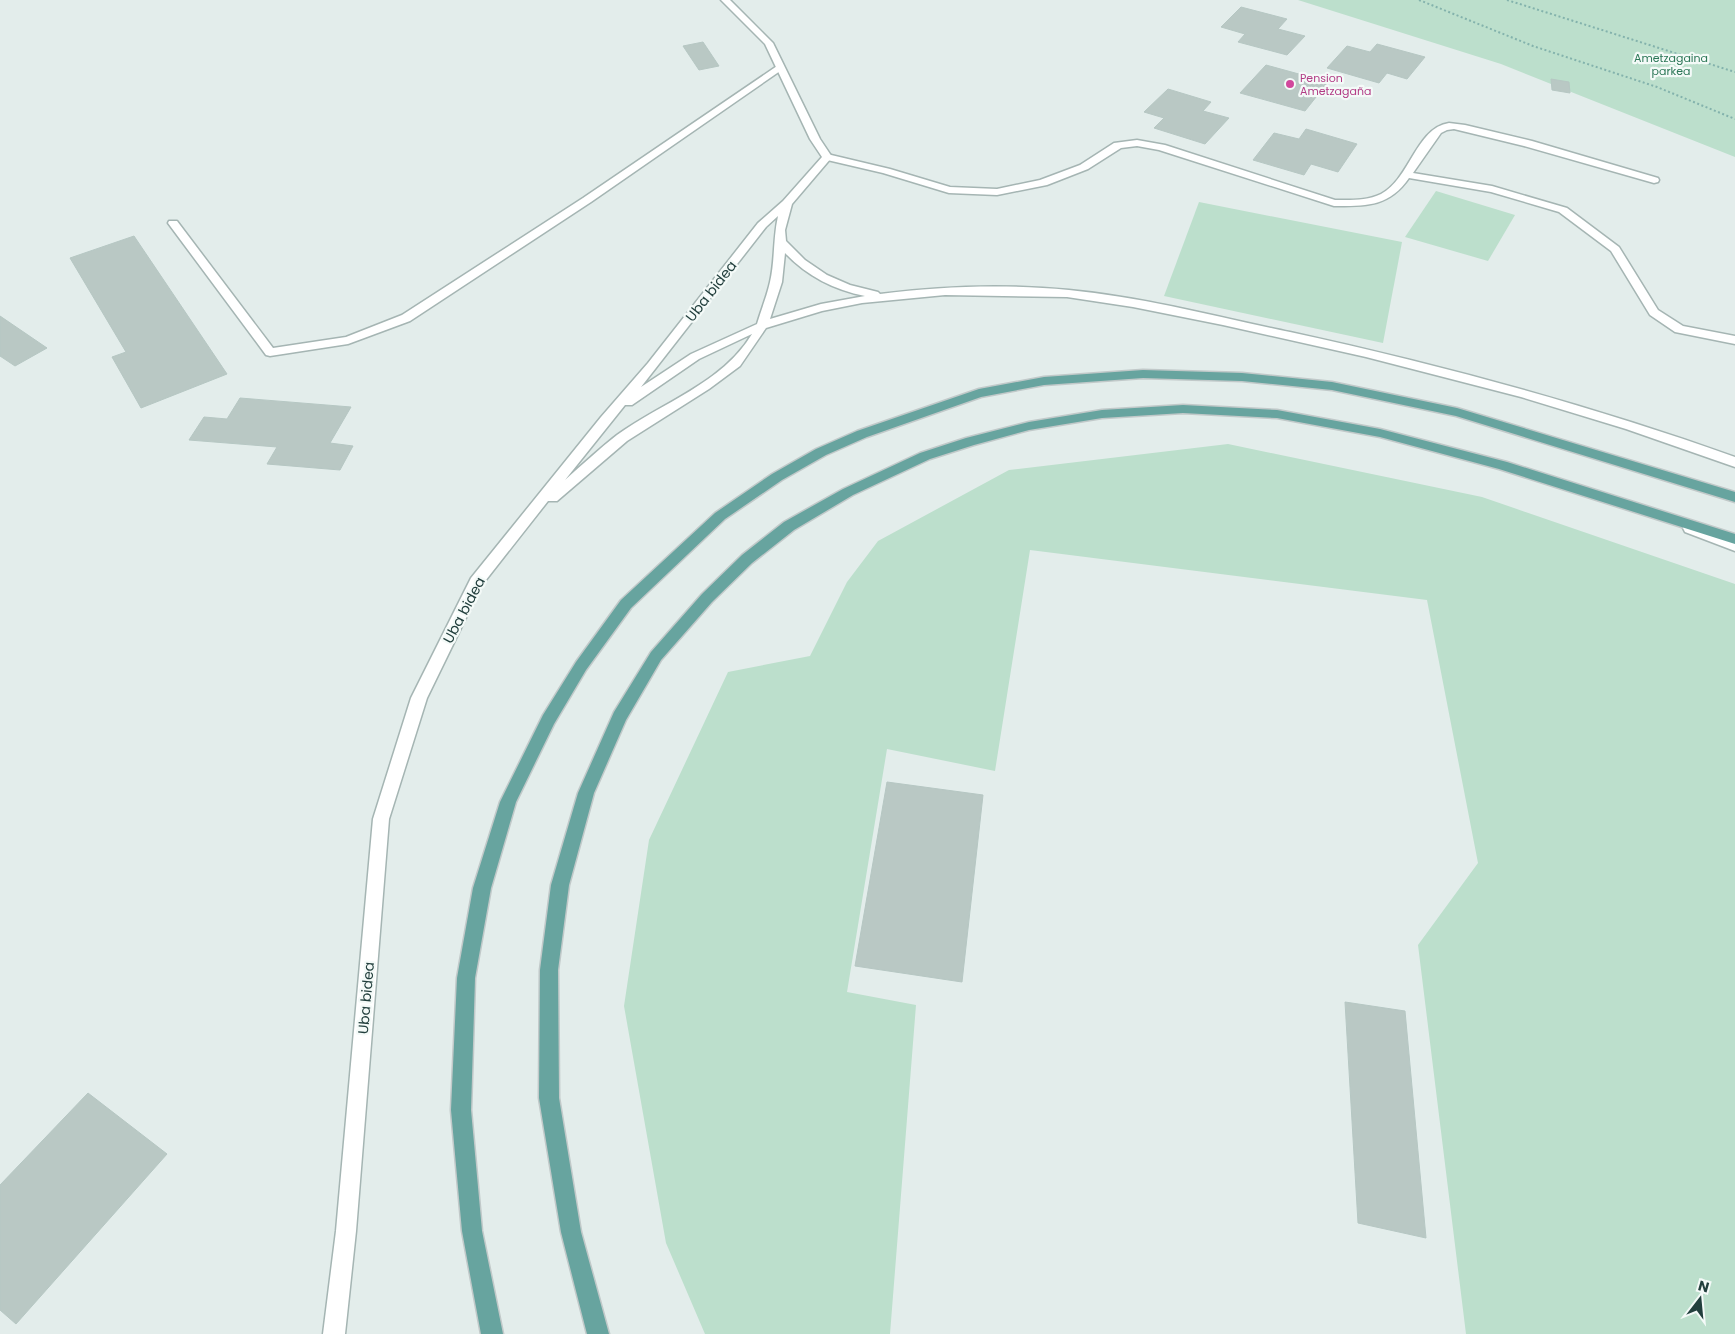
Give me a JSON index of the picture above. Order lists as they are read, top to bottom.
{
  "streets": {
    "street": ["Uba bidea"]
  },
  "parks": ["Ametzagaina parkea"],
  "places": ["Pension Ametzagaña"],
  "north": "top"
}
